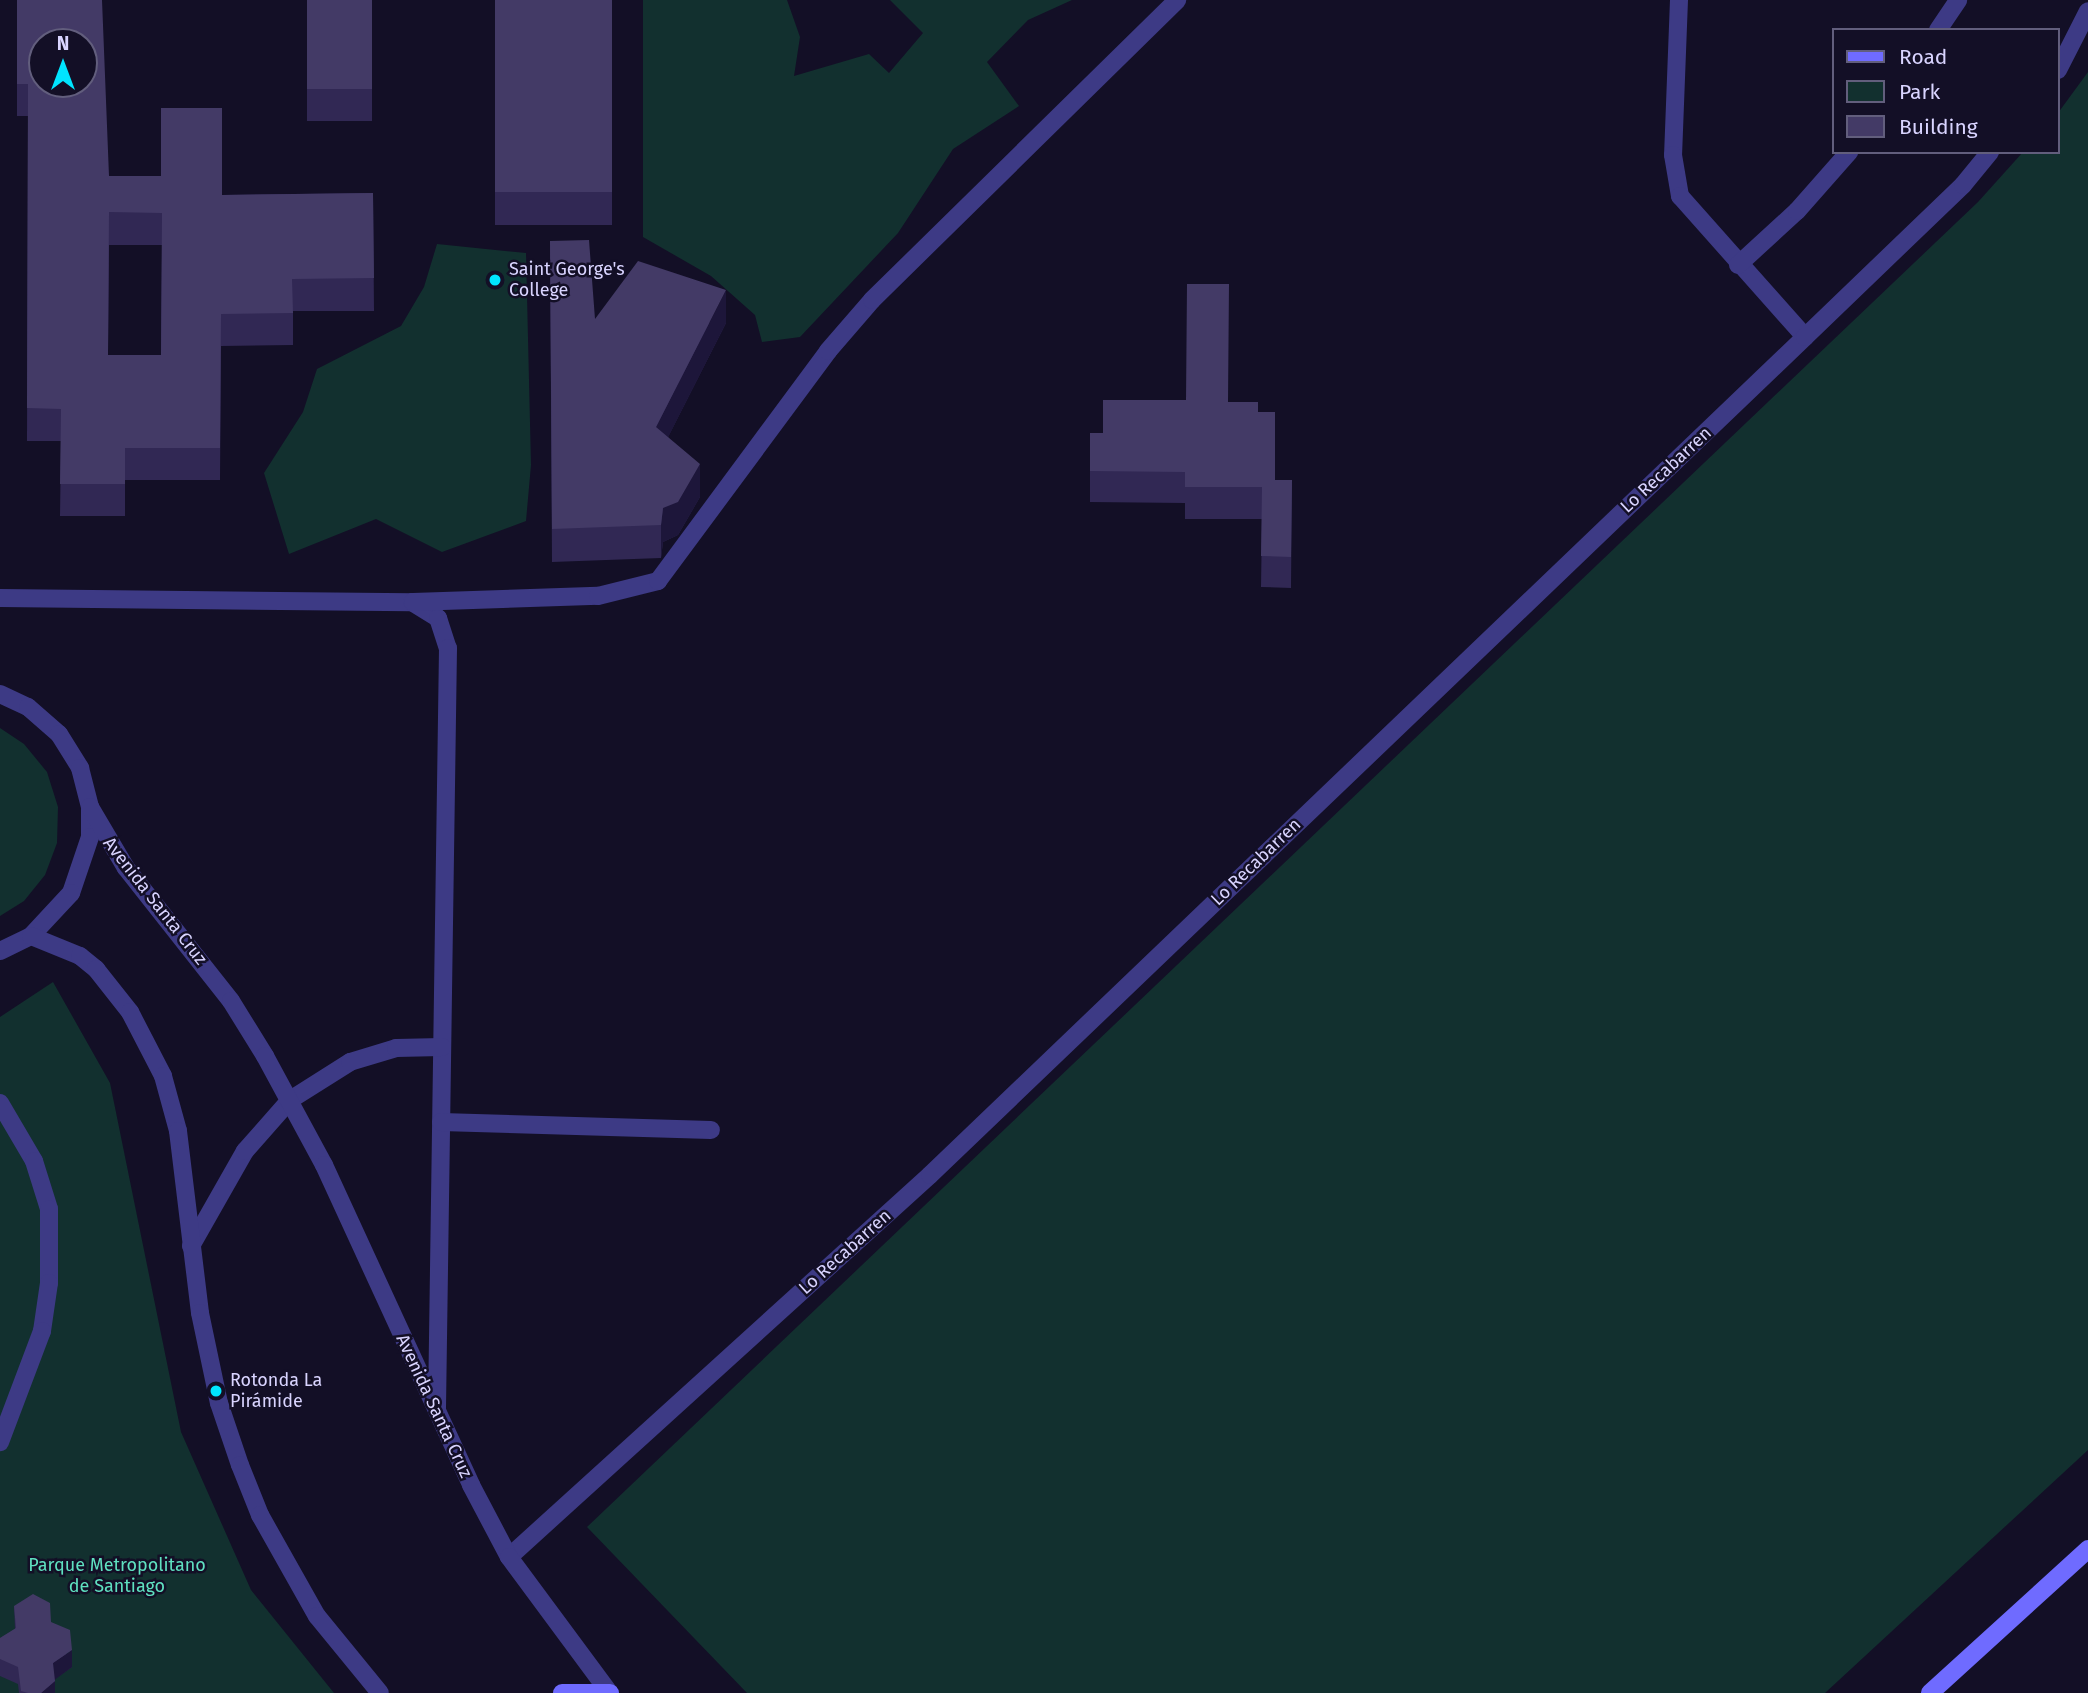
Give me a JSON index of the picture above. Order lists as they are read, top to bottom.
{
  "streets": {
    "street": ["Lo Recabarren", "Avenida Santa Cruz"]
  },
  "crossings": [
    ["Lo Recabarren", "Avenida Santa Cruz"]
  ],
  "parks": ["Parque Metropolitano de Santiago"],
  "places": ["Saint George's College", "Rotonda La Pirámide"],
  "legend": ["Road", "Park", "Building"],
  "north": "top"
}
